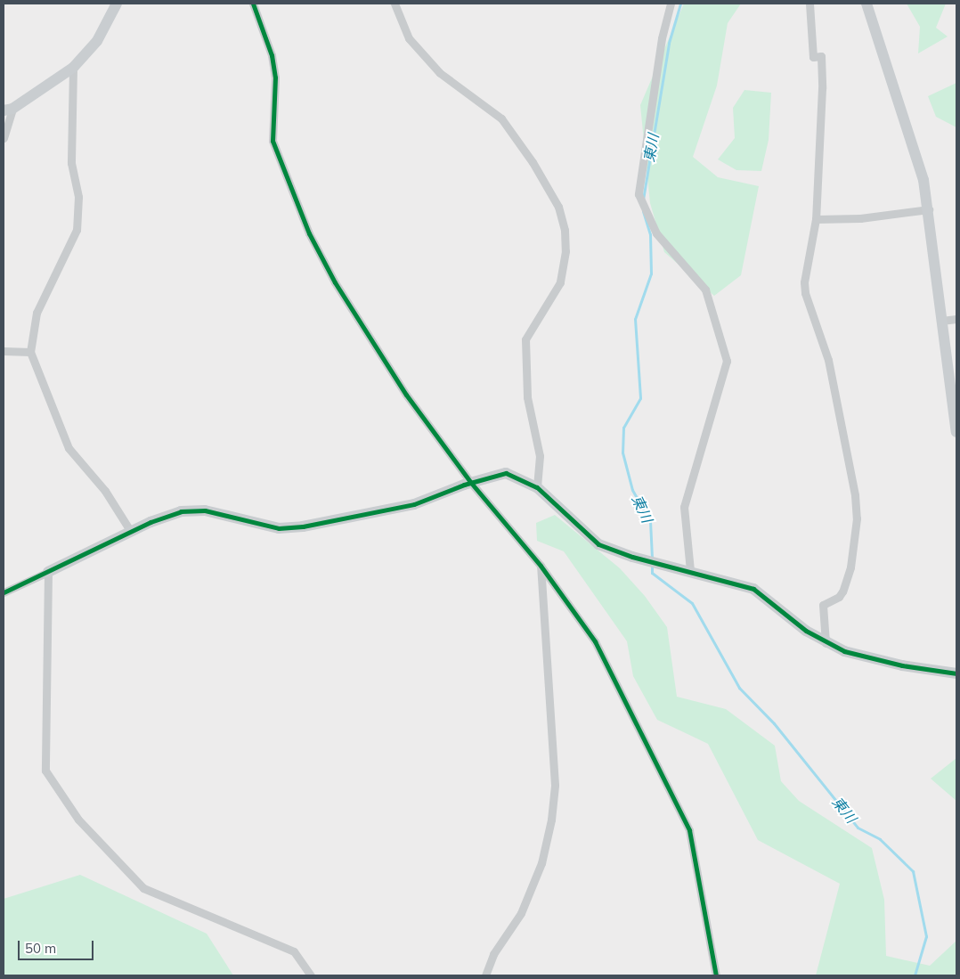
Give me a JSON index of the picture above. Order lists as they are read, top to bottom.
{
  "water": ["東川"],
  "scale_bar": "50 m"
}
